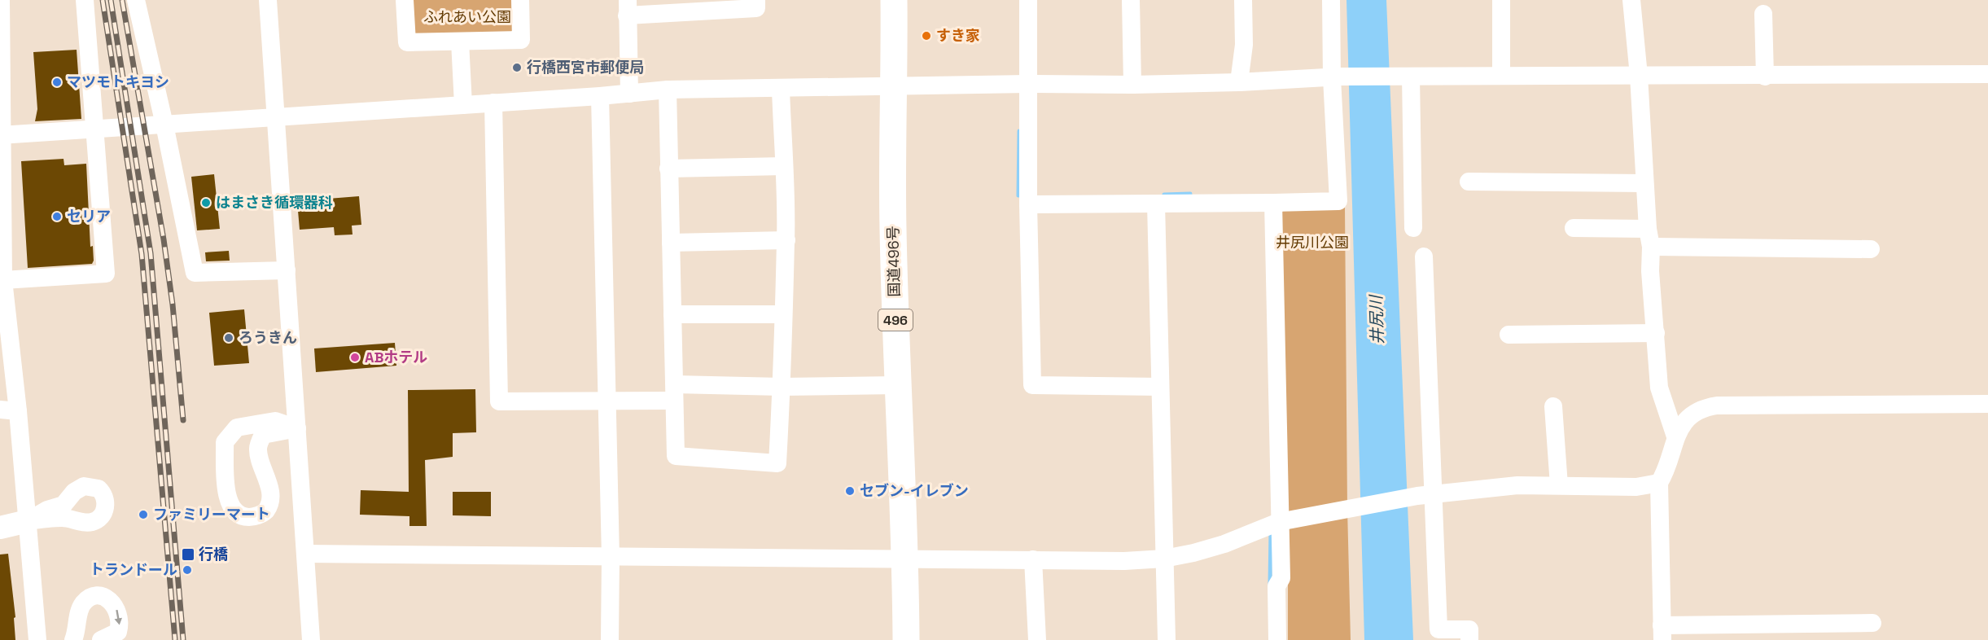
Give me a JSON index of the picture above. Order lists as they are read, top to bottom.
{
  "streets": {
    "highway": ["国道496号", "496"]
  },
  "water": ["井尻川"],
  "parks": ["ふれあい公園", "井尻川公園"],
  "places": {
    "other": [
      "すき家",
      "行橋西宮市郵便局",
      "マツモトキヨシ",
      "はまさき循環器科",
      "セリア",
      "ろうきん",
      "ABホテル",
      "セブン-イレブン",
      "ファミリーマート",
      "トランドール"
    ],
    "transit": ["行橋"]
  }
}
